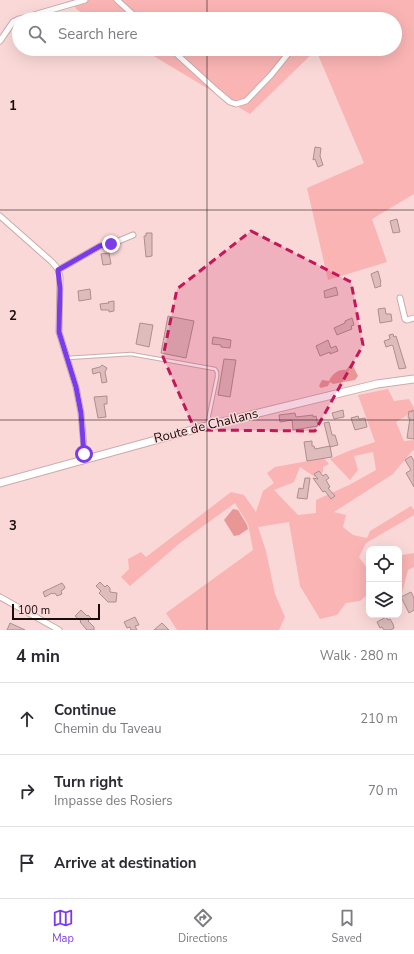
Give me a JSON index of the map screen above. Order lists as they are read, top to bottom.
{
  "streets": {
    "main road": ["Route de Challans"]
  },
  "scale_bar": "100 m",
  "page": {
    "search": "Search here",
    "scale": "100 m",
    "heading": ["4 min", "Walk · 280 m"],
    "list": [
      ["Continue", "Chemin du Taveau", "210 m"],
      ["Turn right", "Impasse des Rosiers", "70 m"],
      "Arrive at destination"
    ],
    "nav": ["Map", "Directions", "Saved"]
  },
  "grid": {
    "rows": ["1", "2", "3"]
  }
}
